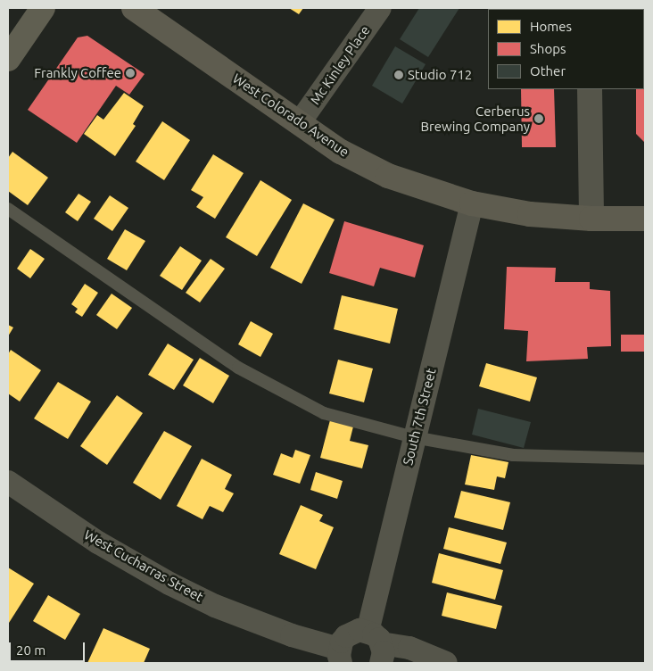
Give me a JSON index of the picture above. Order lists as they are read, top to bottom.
{
  "streets": {
    "main road": ["West Colorado Avenue"],
    "street": ["Mc Kinley Place", "South 7th Street", "West Cucharras Street"]
  },
  "crossings": [
    ["Mc Kinley Place", "West Colorado Avenue"],
    ["West Colorado Avenue", "South 7th Street"],
    ["South 7th Street", "West Cucharras Street"]
  ],
  "places": ["Frankly Coffee", "Studio 712", "Cerberus Brewing Company"],
  "legend": ["Homes", "Shops", "Other"],
  "scale_bar": "20 m"
}
